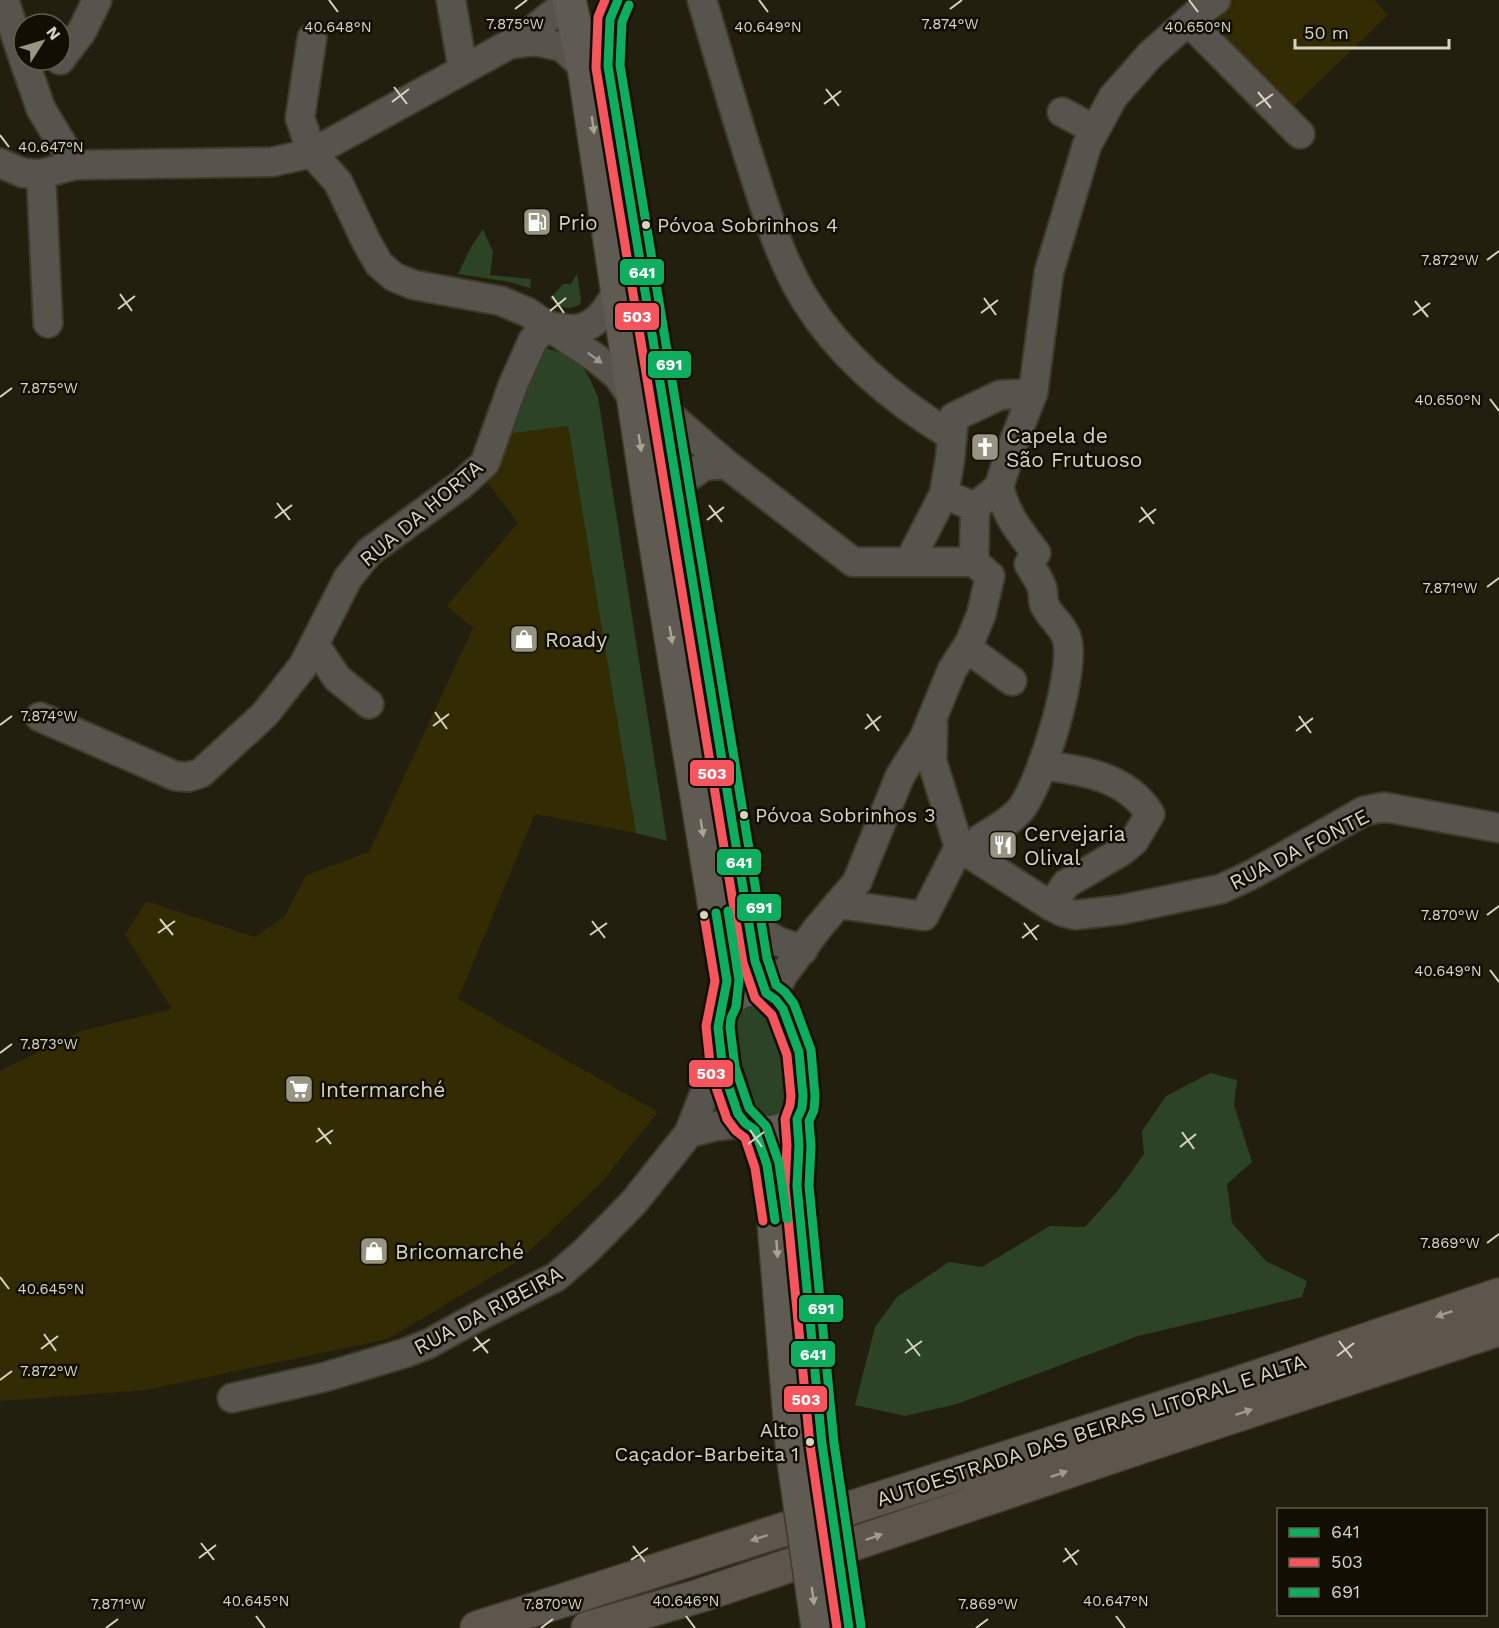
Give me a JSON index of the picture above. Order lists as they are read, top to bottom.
{
  "streets": {
    "highway": ["AUTOESTRADA DAS BEIRAS LITORAL E ALTA"],
    "street": ["RUA DA HORTA", "RUA DA FONTE", "RUA DA RIBEIRA"]
  },
  "places": {
    "fuel station": ["Prio"],
    "other": ["Póvoa Sobrinhos 4", "Póvoa Sobrinhos 3", "Alto Caçador-Barbeita 1"],
    "church": ["Capela de São Frutuoso"],
    "shop": ["Roady", "Bricomarché"],
    "restaurant": ["Cervejaria Olival"],
    "supermarket": ["Intermarché"]
  },
  "lines": ["transit line 641", "transit line 503", "transit line 691"],
  "legend": ["641", "503", "691"],
  "scale_bar": "50 m",
  "north": "top right",
  "coordinates": [
    "7.875°W",
    "7.874°W",
    "40.648°N",
    "40.649°N",
    "40.650°N",
    "40.647°N",
    "7.872°W",
    "7.871°W",
    "7.870°W",
    "7.873°W",
    "7.869°W",
    "40.645°N",
    "40.646°N"
  ]
}
